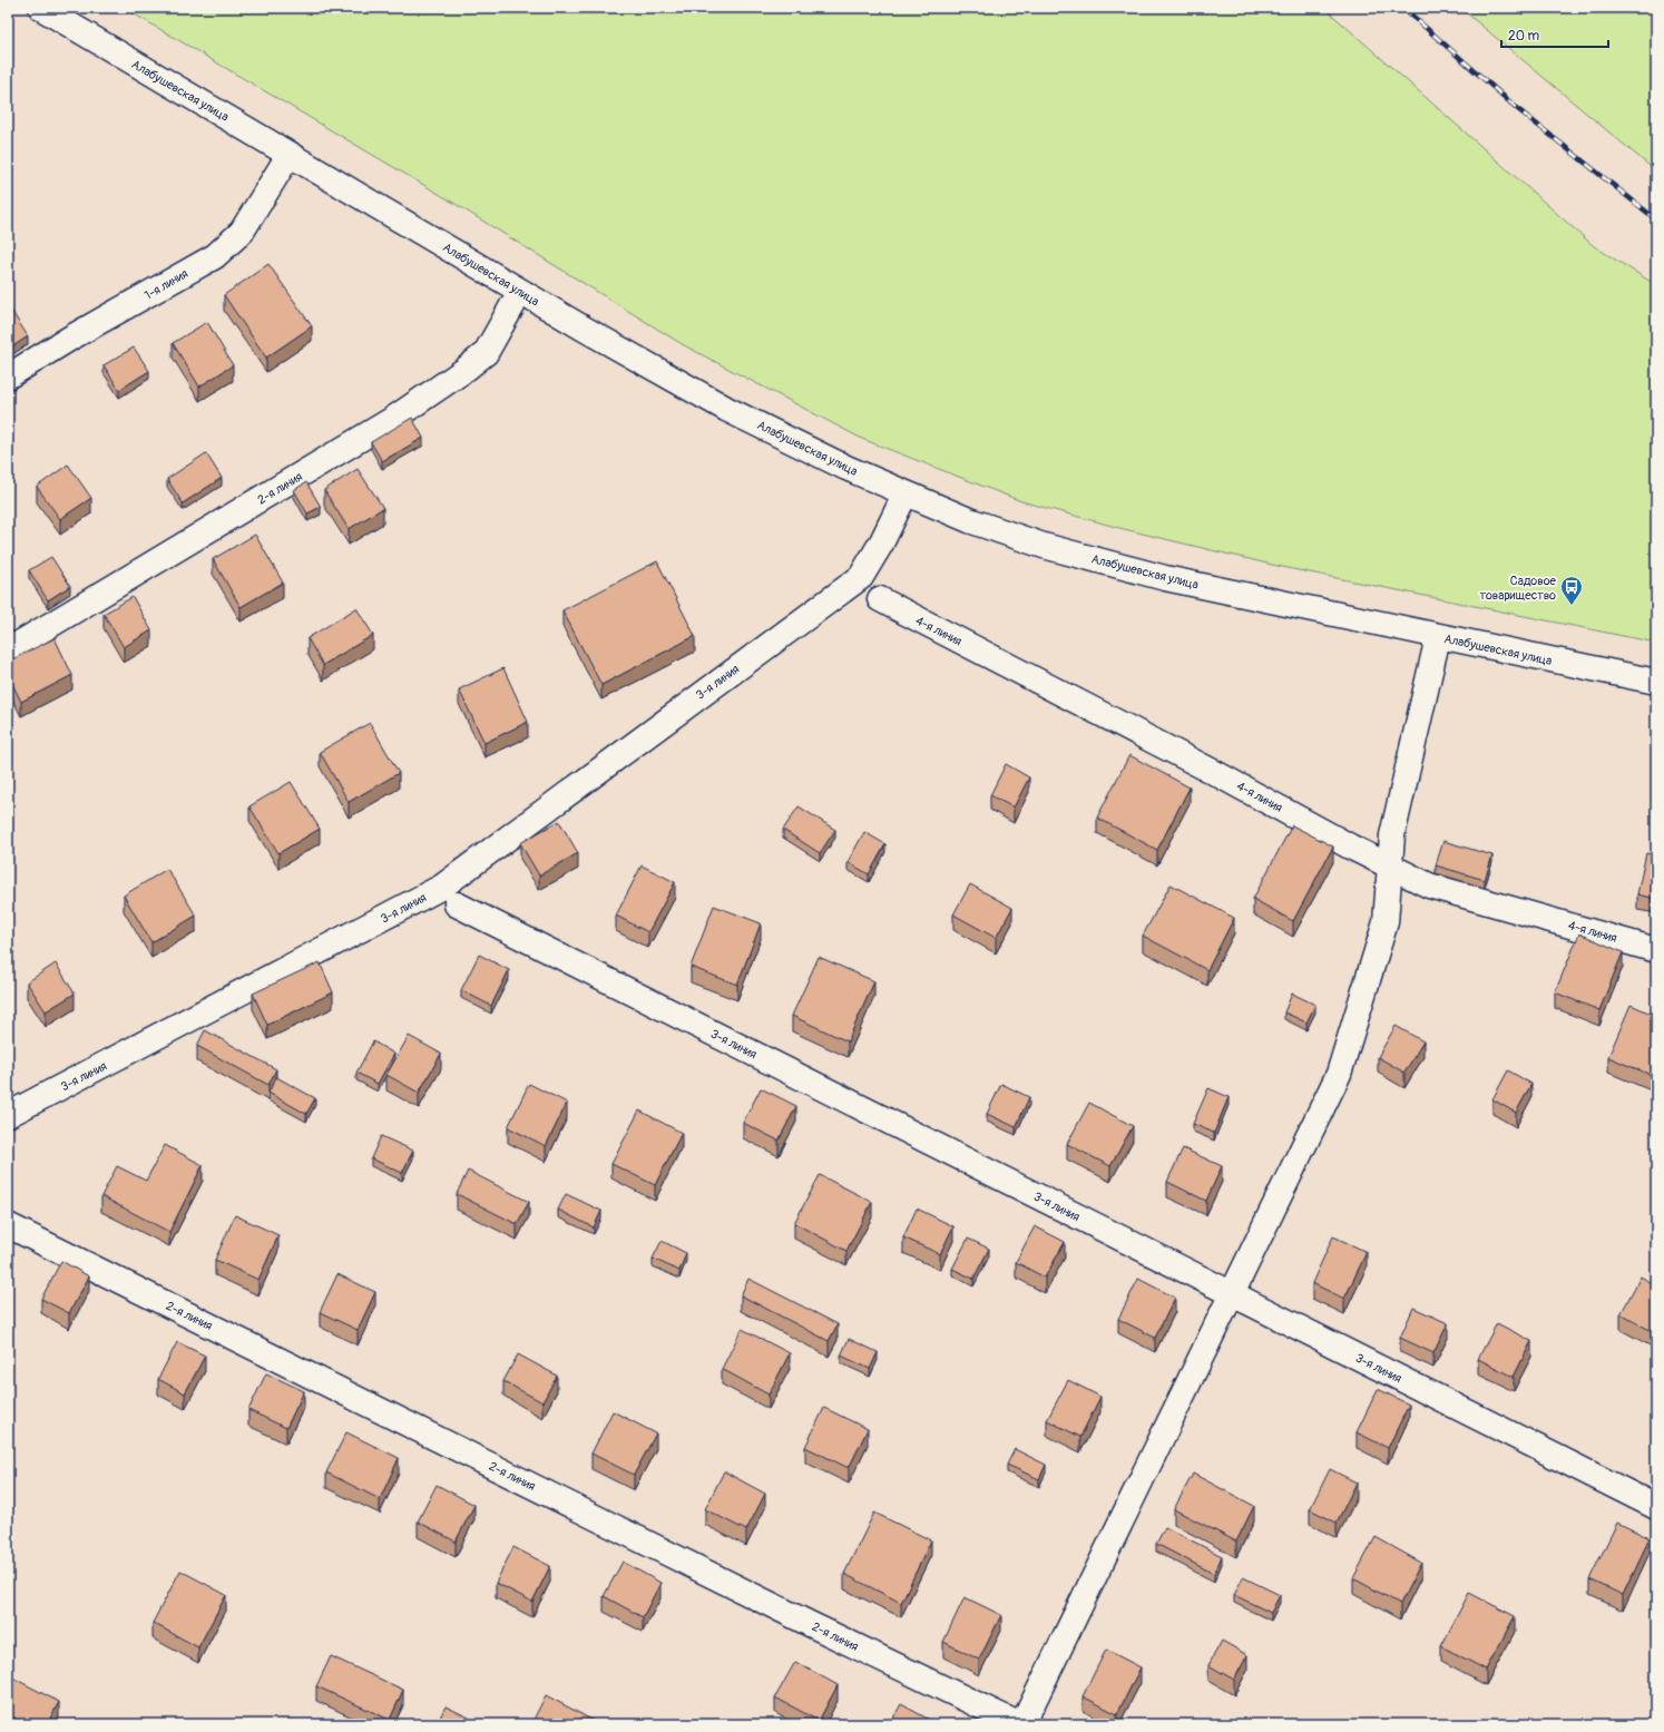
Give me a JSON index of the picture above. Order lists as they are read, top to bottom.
{
  "streets": {
    "street": [
      "Алабушевская улица",
      "1-я линия",
      "2-я линия",
      "4-я линия",
      "3-я линия"
    ]
  },
  "crossings": [
    ["Алабушевская улица", "1-я линия"],
    ["Алабушевская улица", "2-я линия"],
    ["Алабушевская улица", "3-я линия"]
  ],
  "places": {
    "bus stop": ["Садовое товарищество"]
  },
  "scale_bar": "20 m"
}
